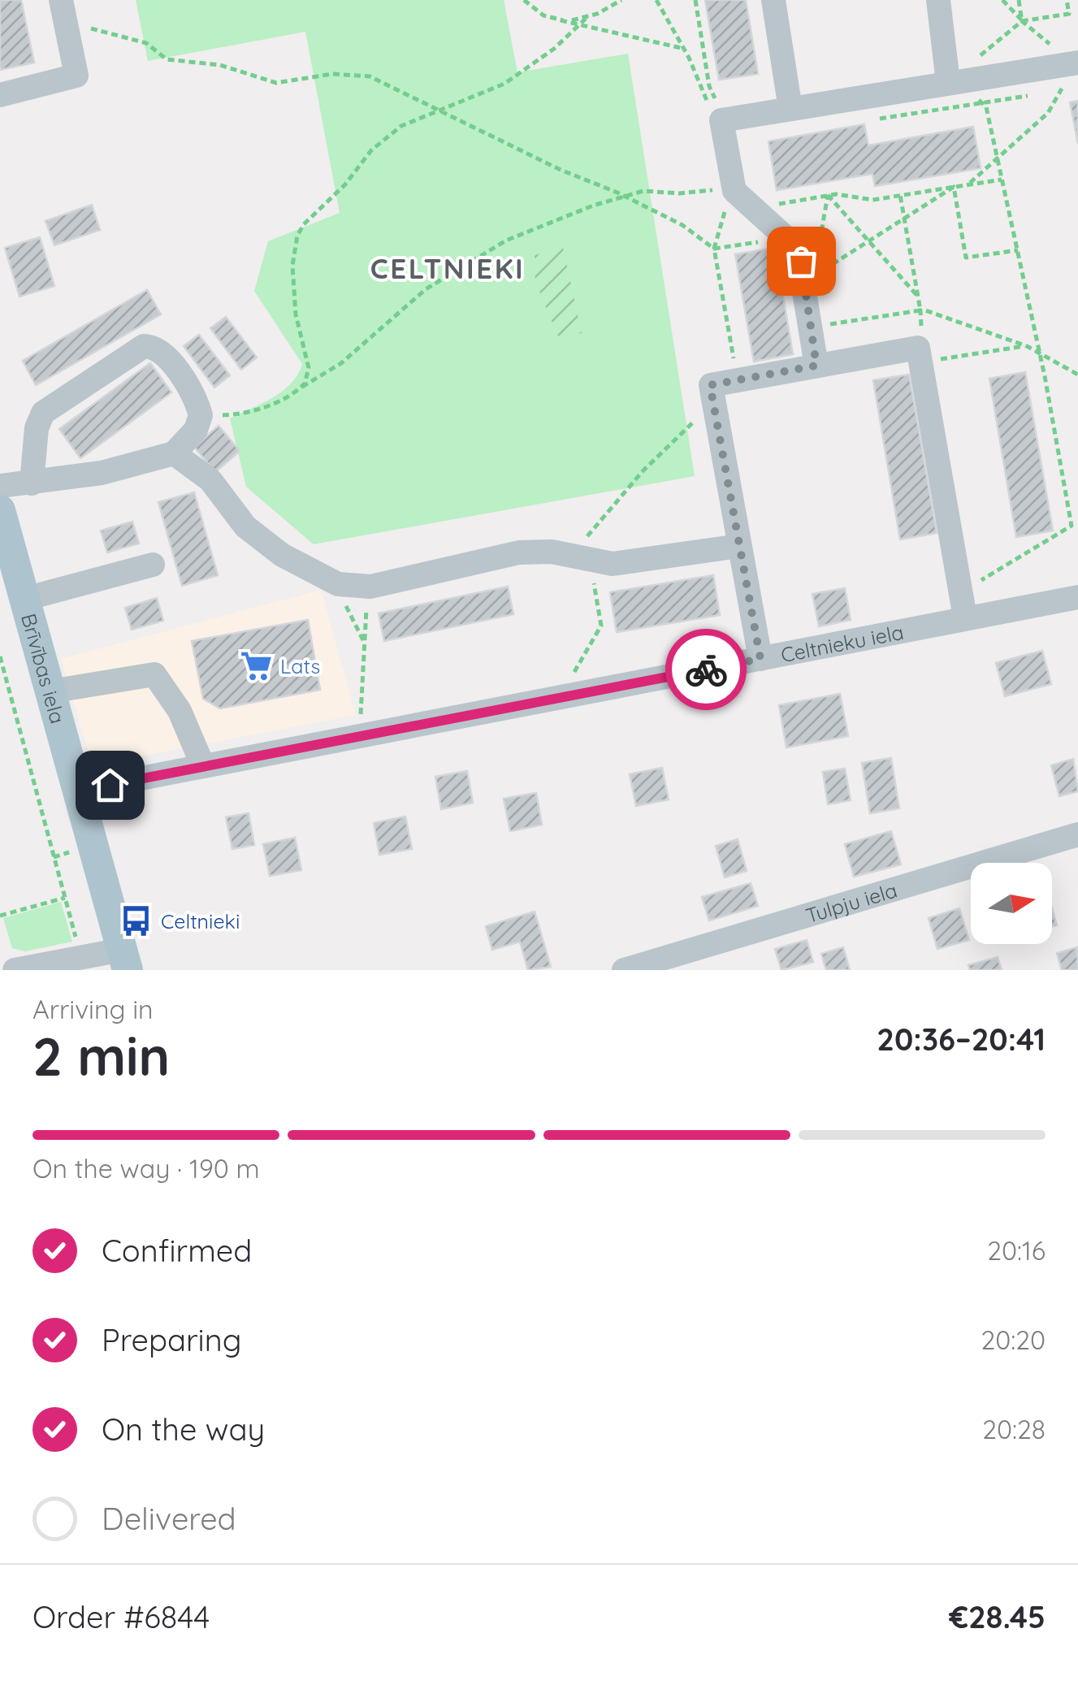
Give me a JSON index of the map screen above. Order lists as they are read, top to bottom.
{
  "streets": {
    "main road": ["Brīvības iela"],
    "street": ["Celtnieku iela", "Tulpju iela"]
  },
  "crossings": [
    ["Celtnieku iela", "Brīvības iela"]
  ],
  "districts": ["CELTNIEKI"],
  "places": {
    "supermarket": ["Lats"],
    "bus stop": ["Celtnieki"]
  },
  "north": "right",
  "page": {
    "heading": ["2 min", "Arriving in", "20:36–20:41"],
    "panel": ["Order #6844", "€28.45"],
    "bar": "On the way · 190 m",
    "list": [
      ["Confirmed", "20:16"],
      ["Preparing", "20:20"],
      ["On the way", "20:28"],
      "Delivered"
    ]
  }
}
